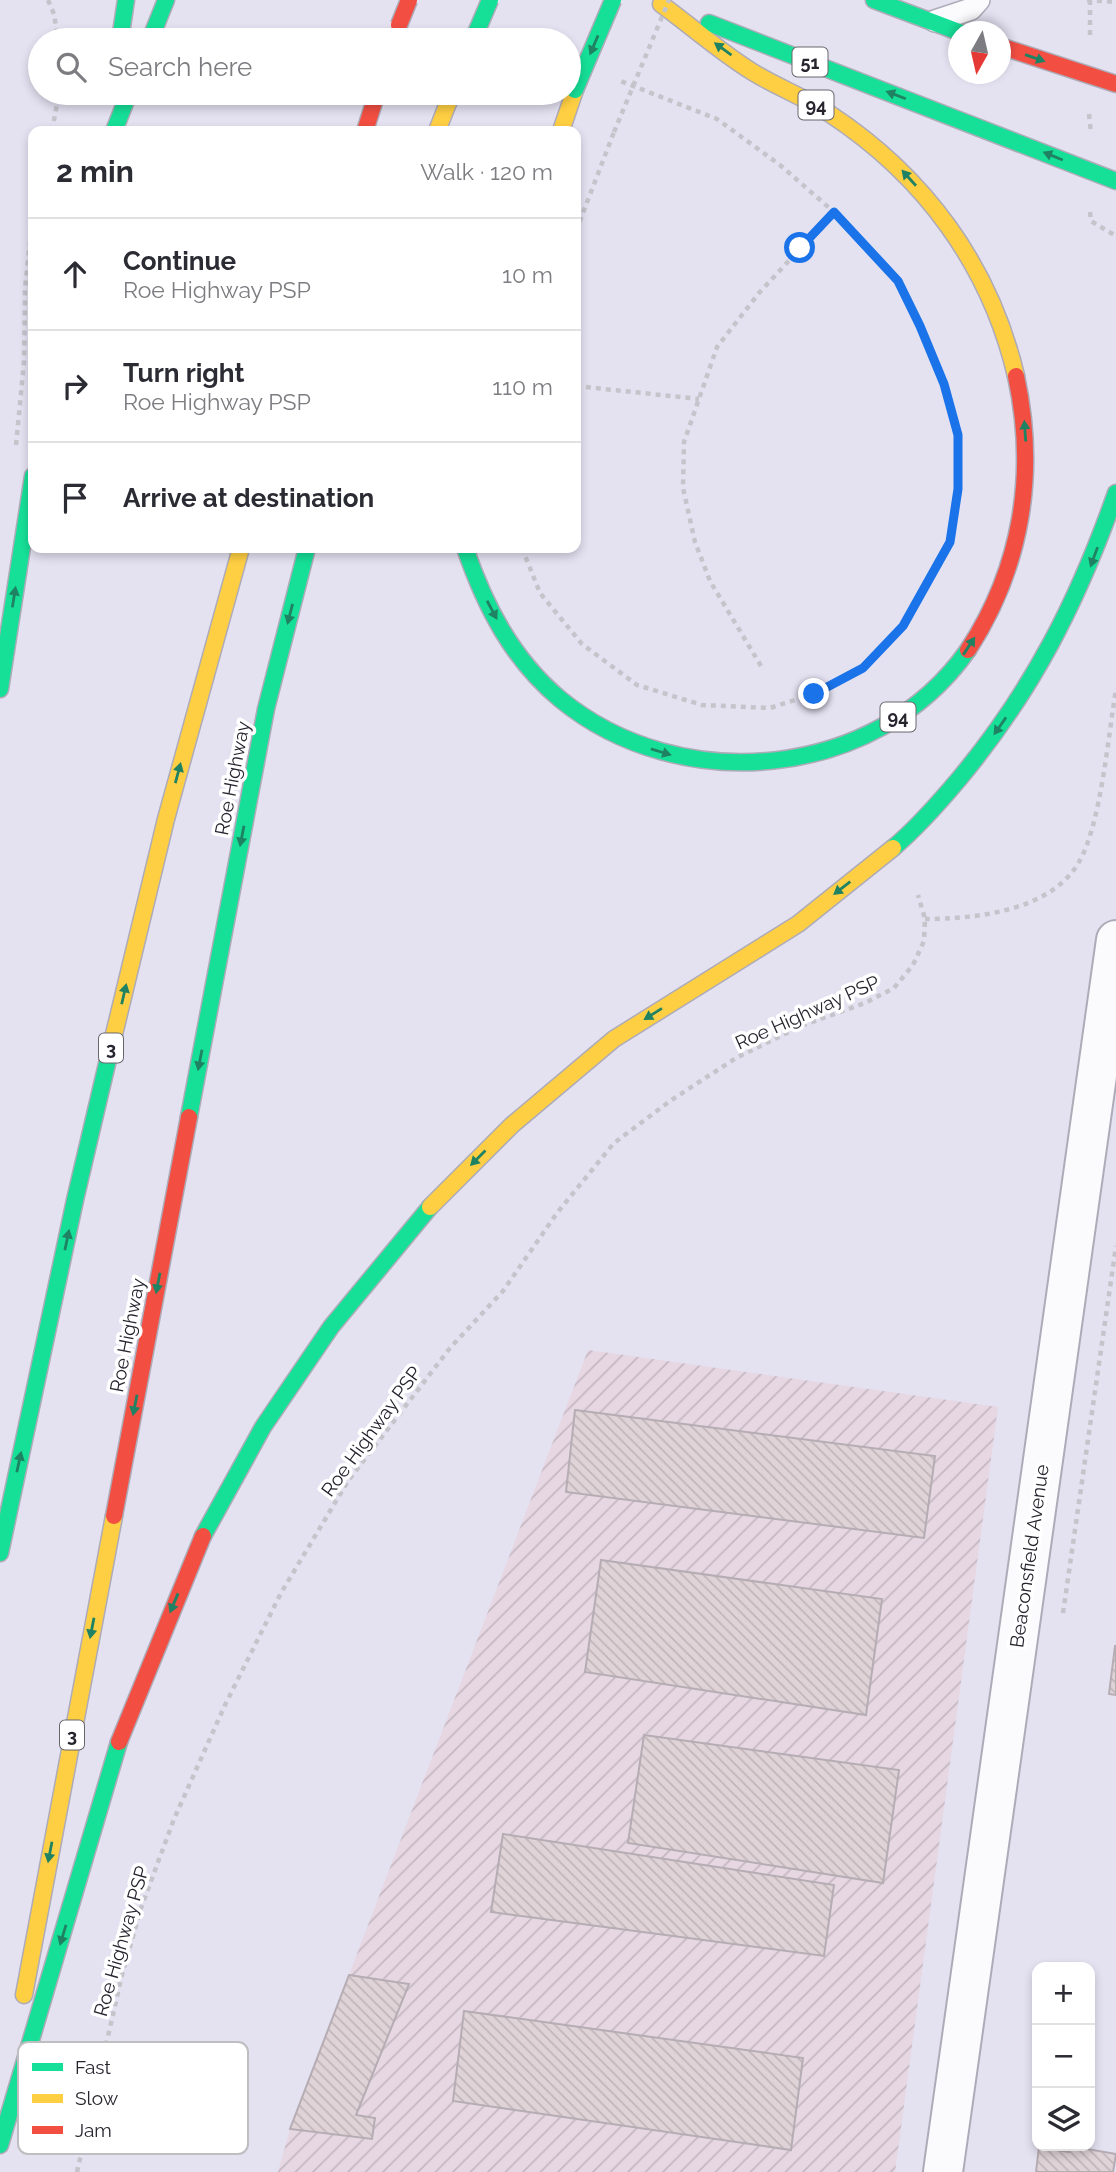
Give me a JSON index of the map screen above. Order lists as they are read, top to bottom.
{
  "streets": {
    "highway": [
      "51",
      "94",
      "Roe Highway",
      "3"
    ],
    "street": ["Beaconsfield Avenue"],
    "path": ["Roe Highway PSP"]
  },
  "crossings": [
    ["51", "94"]
  ],
  "legend": ["Fast", "Slow", "Jam"],
  "north": "bottom",
  "page": {
    "search": "Search here",
    "heading": ["2 min", "Walk · 120 m"],
    "list": [
      ["Continue", "Roe Highway PSP", "10 m"],
      ["Turn right", "Roe Highway PSP", "110 m"],
      "Arrive at destination"
    ],
    "map_buttons": ["+", "−"]
  }
}
